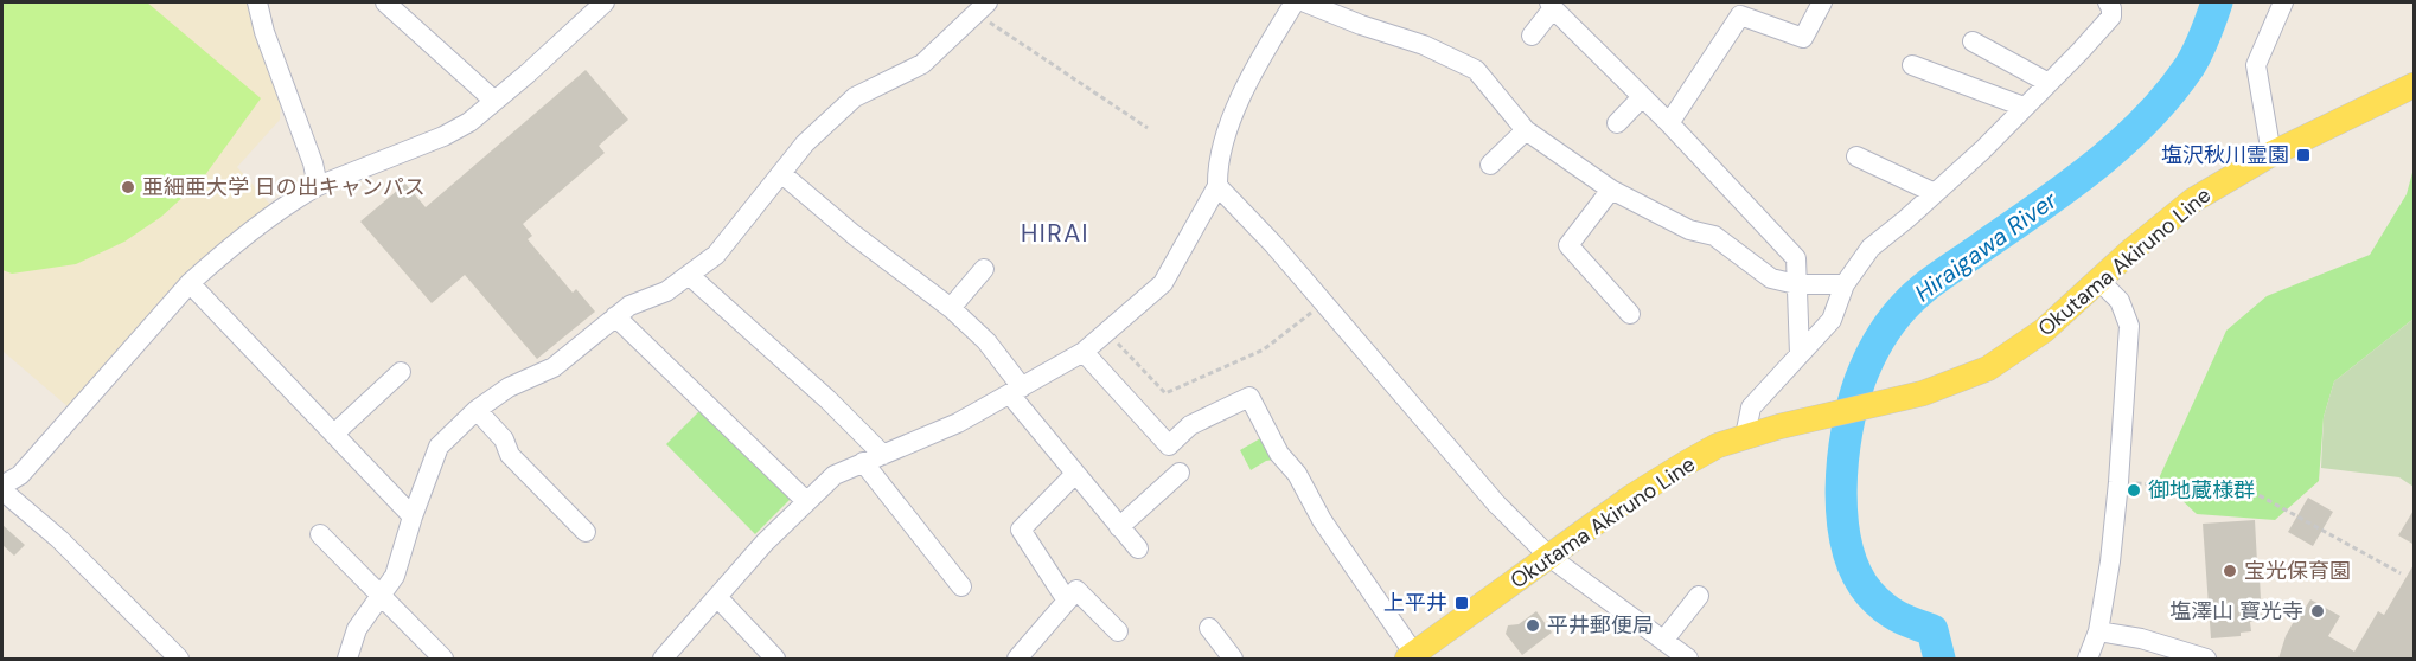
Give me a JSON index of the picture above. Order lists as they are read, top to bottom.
{
  "streets": {
    "main road": ["Okutama Akiruno Line"]
  },
  "districts": ["HIRAI"],
  "water": ["Hiraigawa River"],
  "places": {
    "transit": ["塩沢秋川霊園", "上平井"],
    "other": [
      "亜細亜大学 日の出キャンパス",
      "御地蔵様群",
      "宝光保育園",
      "塩澤山 寶光寺",
      "平井郵便局"
    ]
  }
}
